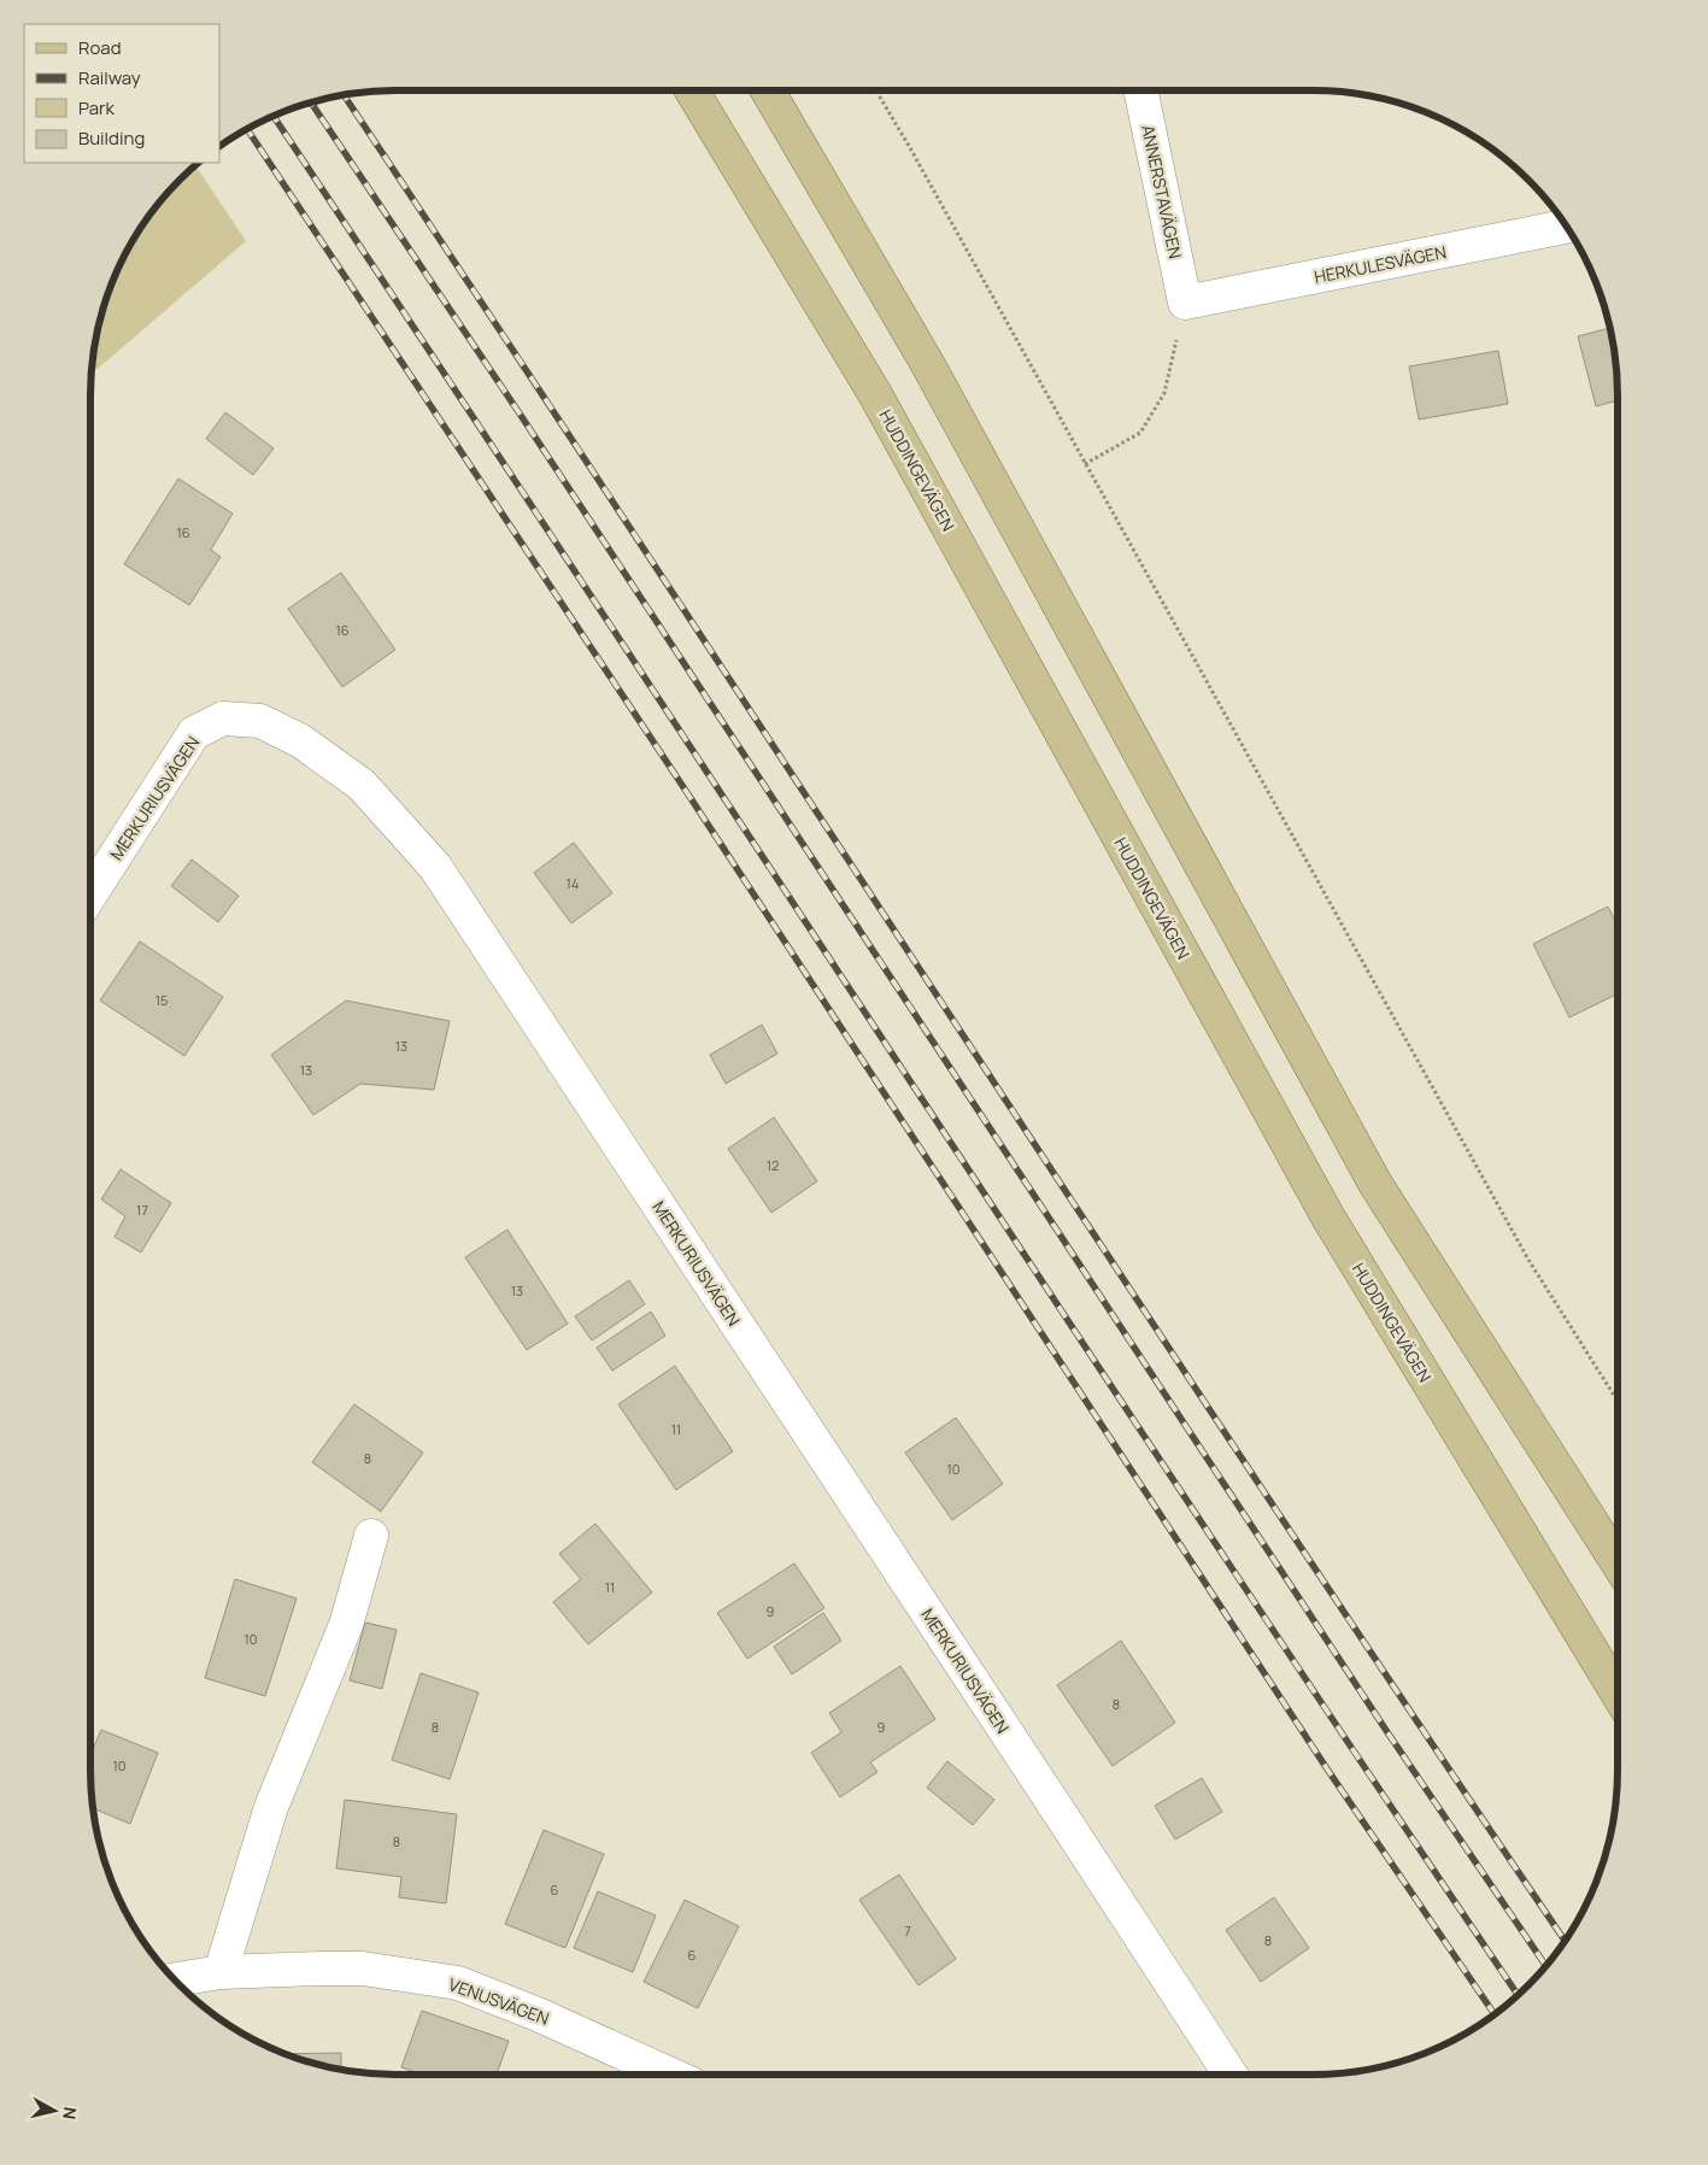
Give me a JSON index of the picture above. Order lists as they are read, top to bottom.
{
  "streets": {
    "main road": ["HUDDINGEVÄGEN"],
    "street": [
      "ANNERSTAVÄGEN",
      "HERKULESVÄGEN",
      "MERKURIUSVÄGEN",
      "VENUSVÄGEN"
    ]
  },
  "crossings": [
    ["ANNERSTAVÄGEN", "HERKULESVÄGEN"]
  ],
  "house_numbers": [
    "16",
    "16",
    "14",
    "15",
    "13",
    "13",
    "12",
    "17",
    "13",
    "11",
    "8",
    "10",
    "11",
    "9",
    "10",
    "8",
    "8",
    "9",
    "10",
    "8",
    "6",
    "7",
    "8",
    "6"
  ],
  "legend": [
    "Road",
    "Railway",
    "Park",
    "Building"
  ],
  "north": "right"
}
